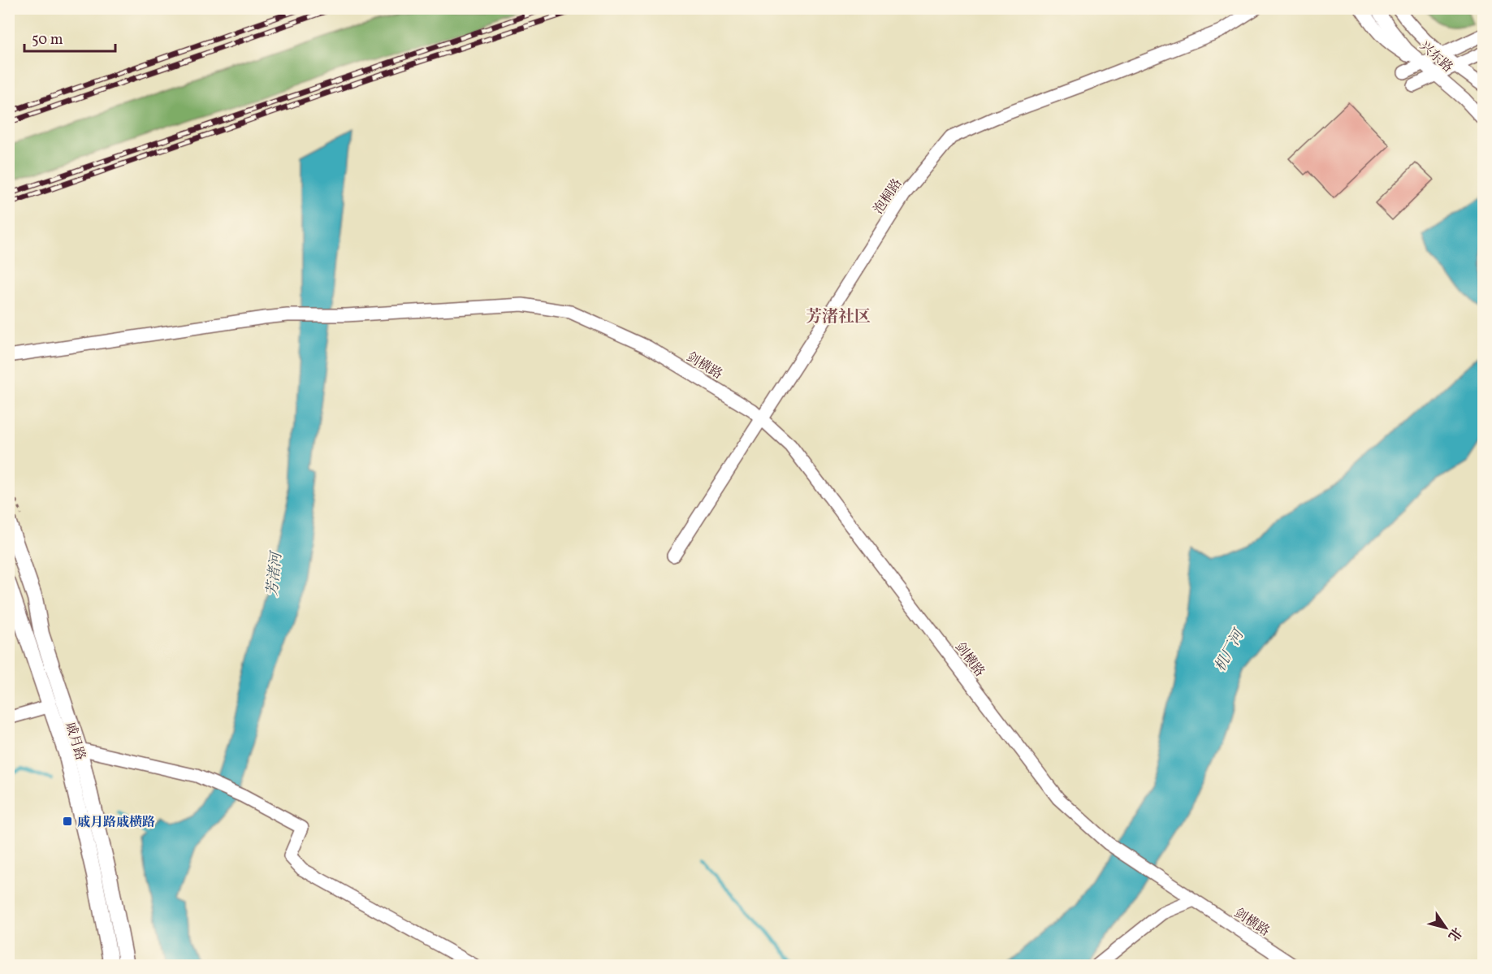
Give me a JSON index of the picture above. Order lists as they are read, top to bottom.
{
  "streets": {
    "main road": ["戚月路"],
    "street": ["兴东路", "泡桐路", "剑横路"]
  },
  "crossings": [
    ["泡桐路", "剑横路"]
  ],
  "districts": ["芳渚社区"],
  "water": ["芳渚河", "机厂河"],
  "places": {
    "transit": ["戚月路戚横路"]
  },
  "scale_bar": "50 m",
  "north": "bottom right"
}
